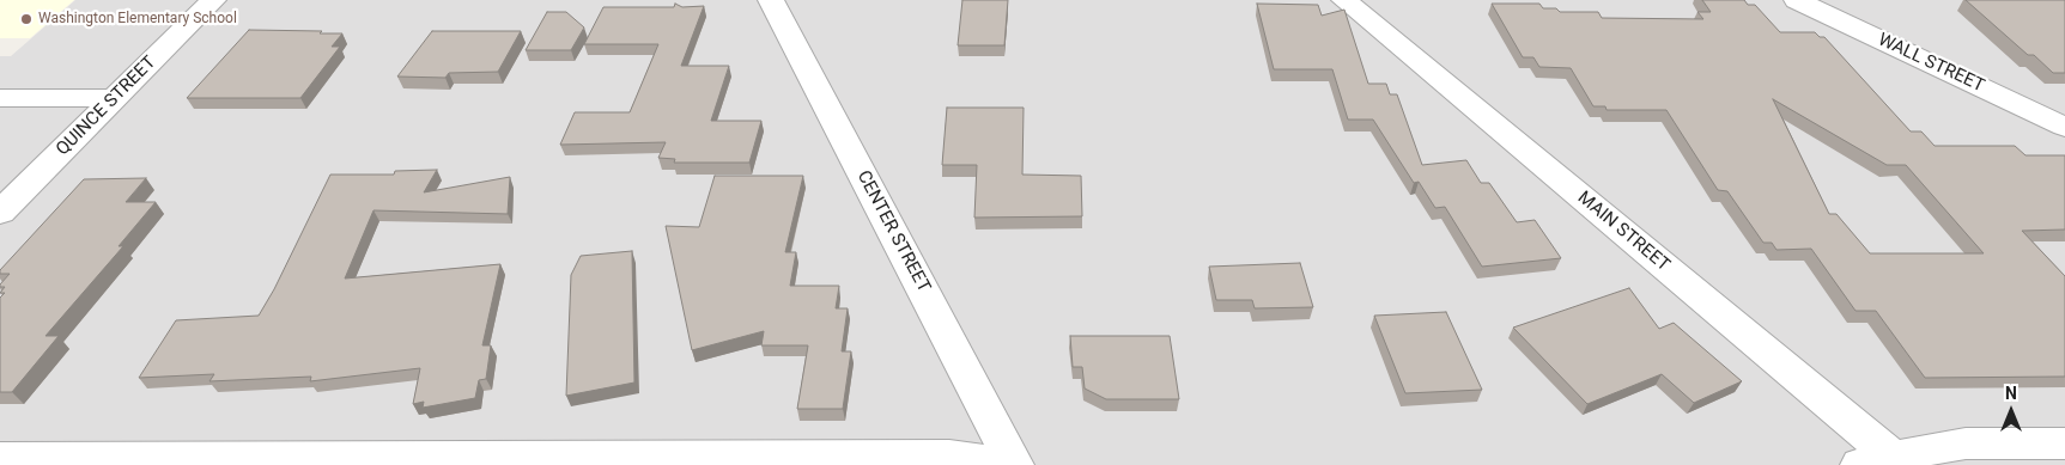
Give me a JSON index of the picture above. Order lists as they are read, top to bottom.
{
  "streets": {
    "street": [
      "WALL STREET",
      "QUINCE STREET",
      "CENTER STREET",
      "MAIN STREET"
    ]
  },
  "places": ["Washington Elementary School"],
  "north": "top"
}
